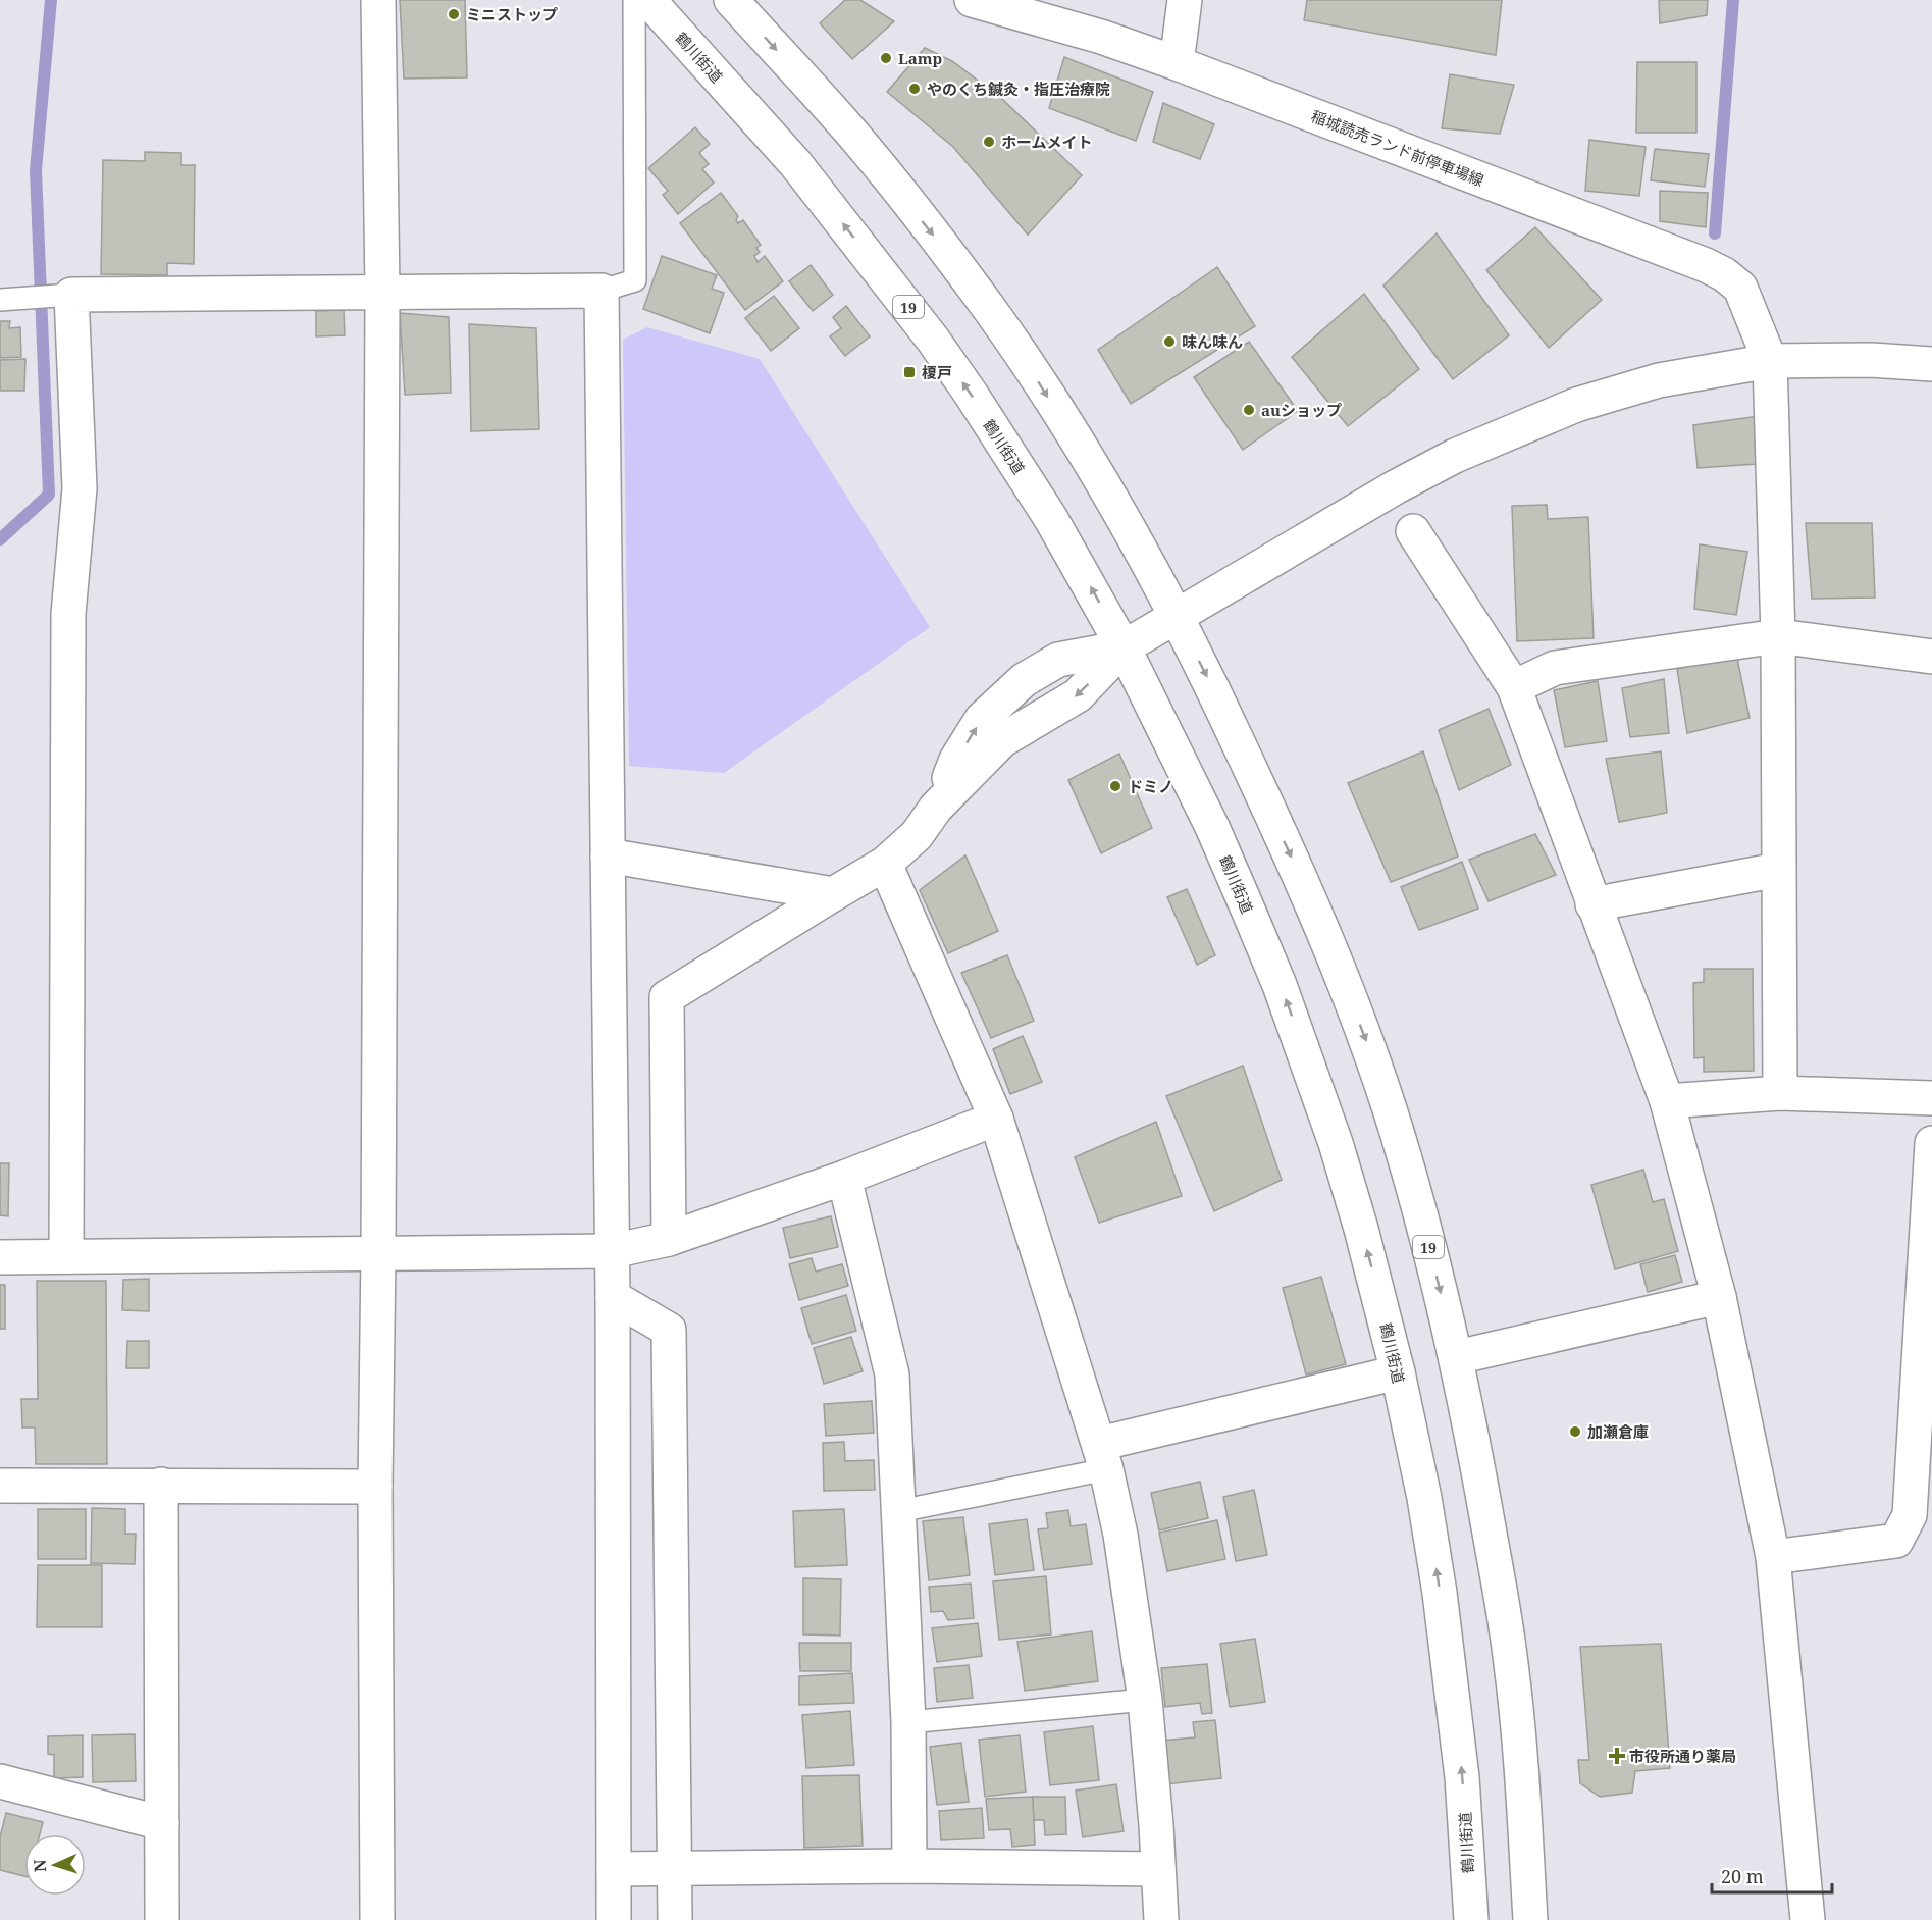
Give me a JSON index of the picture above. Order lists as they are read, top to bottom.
{
  "streets": {
    "street": ["鶴川街道", "稲城読売ランド前停車場線", "19"]
  },
  "places": {
    "other": [
      "ミニストップ",
      "Lamp",
      "やのくち鍼灸・指圧治療院",
      "ホームメイト",
      "味ん味ん",
      "auショップ",
      "ドミノ",
      "加瀬倉庫"
    ],
    "transit": ["榎戸"],
    "health": ["市役所通り薬局"]
  },
  "scale_bar": "20 m",
  "north": "left"
}
